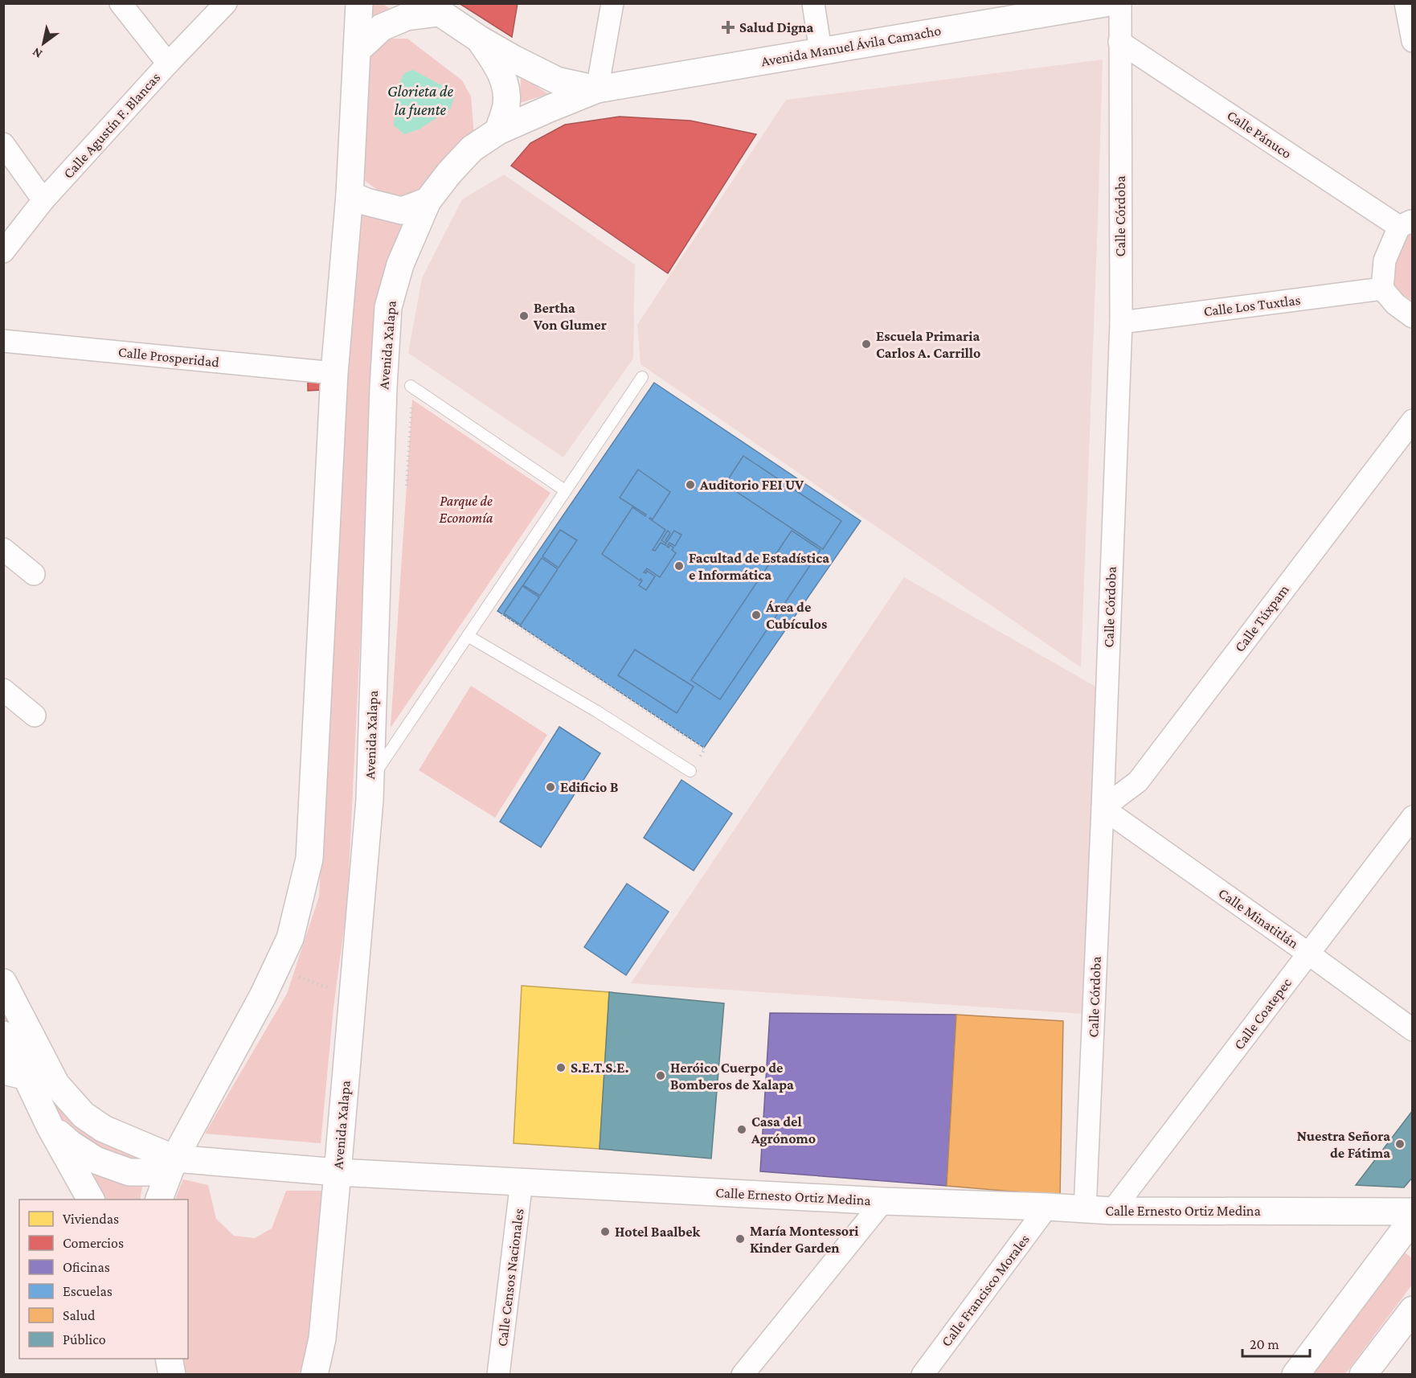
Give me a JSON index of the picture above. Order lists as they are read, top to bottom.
{
  "streets": {
    "main road": ["Avenida Manuel Ávila Camacho", "Avenida Xalapa", "Calle Ernesto Ortiz Medina"],
    "street": [
      "Calle Agustín F. Blancas",
      "Calle Pánuco",
      "Calle Córdoba",
      "Calle Los Tuxtlas",
      "Calle Prosperidad",
      "Calle Túxpam",
      "Calle Minatitlán",
      "Calle Coatepec",
      "Calle Censos Nacionales",
      "Calle Francisco Morales"
    ]
  },
  "crossings": [
    ["Avenida Manuel Ávila Camacho", "Avenida Xalapa"],
    ["Calle Pánuco", "Calle Córdoba"],
    ["Calle Córdoba", "Calle Los Tuxtlas"],
    ["Calle Córdoba", "Calle Túxpam"],
    ["Calle Córdoba", "Calle Minatitlán"],
    ["Calle Córdoba", "Calle Ernesto Ortiz Medina"],
    ["Avenida Xalapa", "Calle Ernesto Ortiz Medina"],
    ["Calle Túxpam", "Calle Minatitlán"],
    ["Calle Minatitlán", "Calle Coatepec"],
    ["Calle Coatepec", "Calle Ernesto Ortiz Medina"],
    ["Calle Ernesto Ortiz Medina", "Calle Censos Nacionales"],
    ["Calle Ernesto Ortiz Medina", "Calle Francisco Morales"]
  ],
  "water": ["Glorieta de la fuente"],
  "parks": ["Parque de Economía"],
  "places": {
    "health": ["Salud Digna"],
    "other": [
      "Bertha Von Glumer",
      "Escuela Primaria Carlos A. Carrillo",
      "Auditorio FEI UV",
      "Facultad de Estadística e Informática",
      "Área de Cubículos",
      "Edificio B",
      "S.E.T.S.E.",
      "Heróico Cuerpo de Bomberos de Xalapa",
      "Casa del Agrónomo",
      "Nuestra Señora de Fátima",
      "Hotel Baalbek",
      "María Montessori Kinder Garden"
    ]
  },
  "legend": [
    "Viviendas",
    "Comercios",
    "Oficinas",
    "Escuelas",
    "Salud",
    "Público"
  ],
  "scale_bar": "20 m",
  "north": "bottom left"
}
